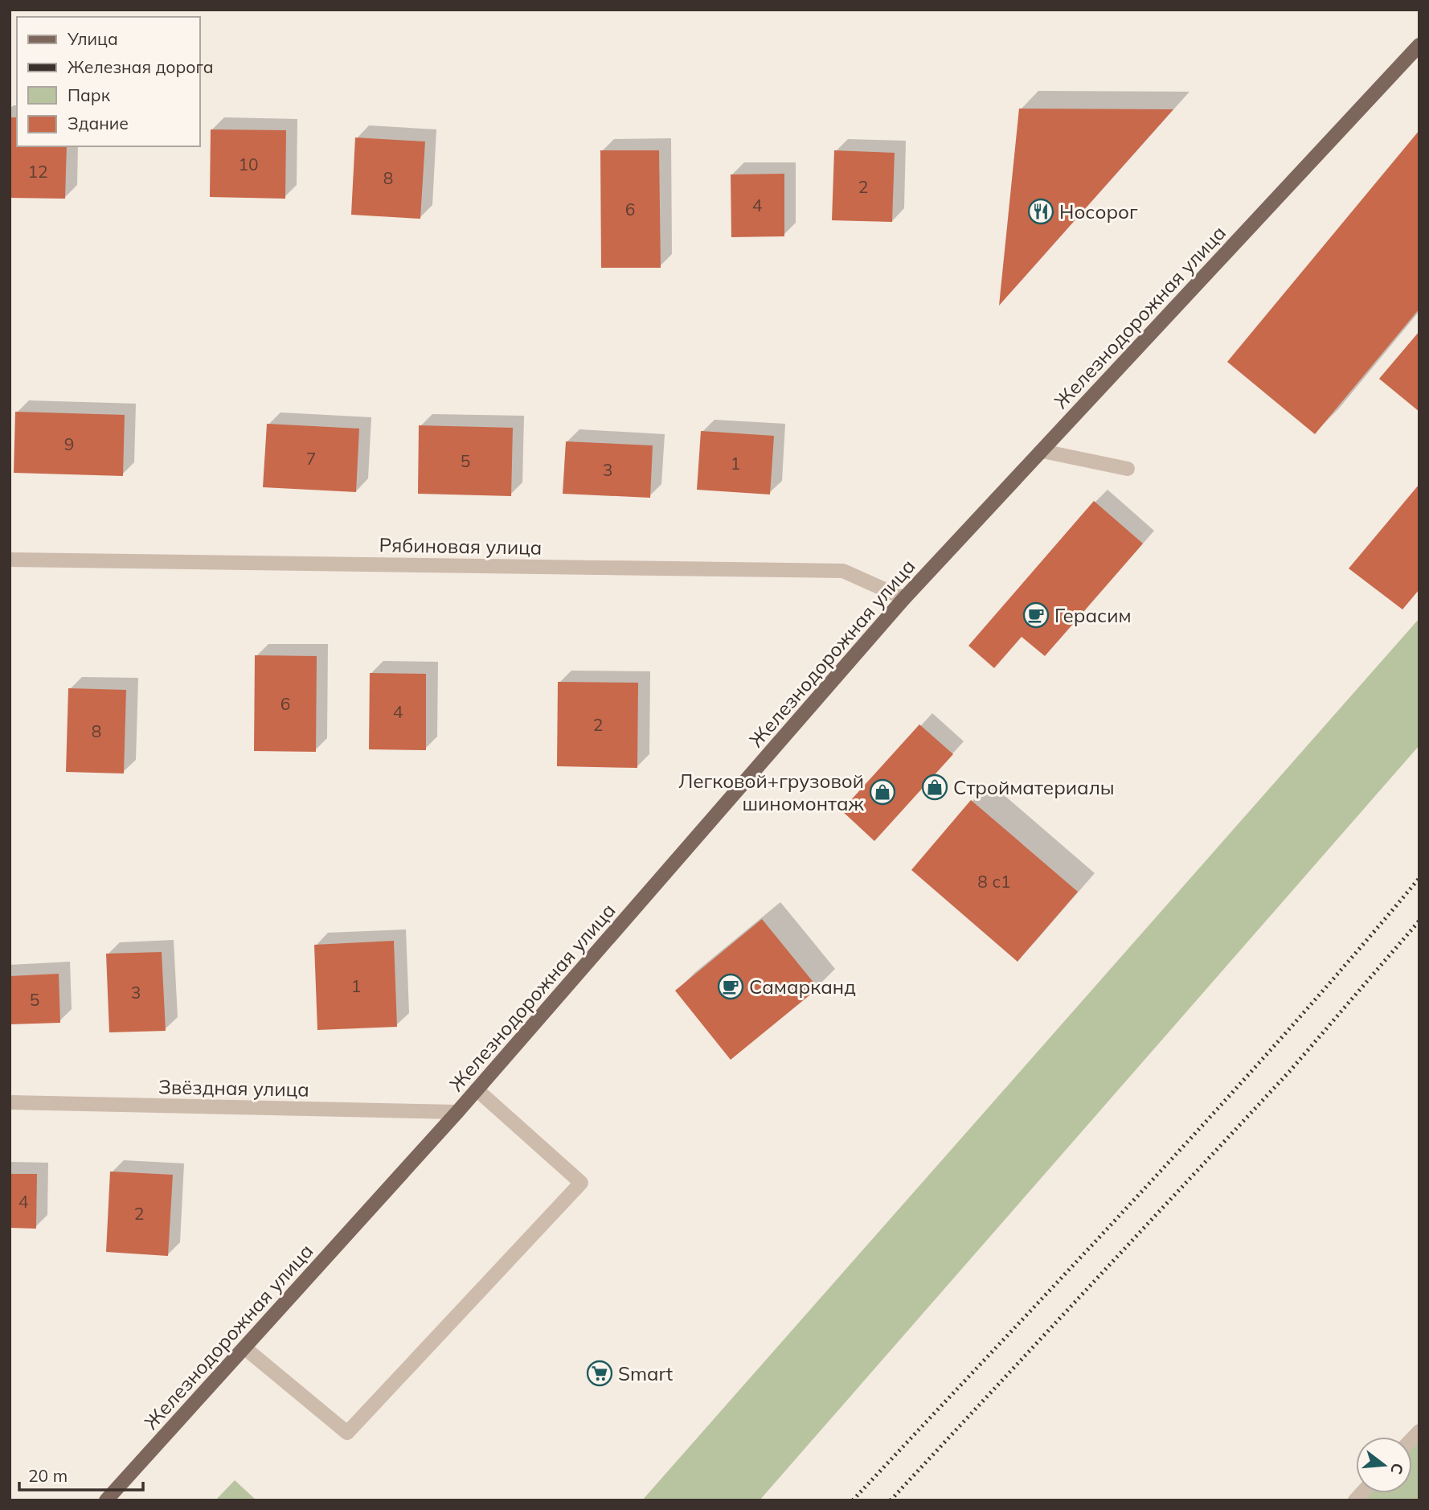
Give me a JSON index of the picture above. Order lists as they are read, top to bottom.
{
  "streets": {
    "main road": ["Железнодорожная улица"],
    "street": ["Рябиновая улица", "Звёздная улица"]
  },
  "crossings": [
    ["Железнодорожная улица", "Рябиновая улица"],
    ["Железнодорожная улица", "Звёздная улица"]
  ],
  "places": {
    "restaurant": ["Носорог"],
    "cafe": ["Герасим", "Самарканд"],
    "shop": ["Стройматериалы", "Легковой+грузовой шиномонтаж"],
    "supermarket": ["Smart"]
  },
  "house_numbers": [
    "10",
    "12",
    "8",
    "2",
    "4",
    "6",
    "9",
    "7",
    "5",
    "1",
    "3",
    "6",
    "4",
    "2",
    "8",
    "8 с1",
    "1",
    "3",
    "5",
    "4",
    "2"
  ],
  "legend": [
    "Улица",
    "Железная дорога",
    "Парк",
    "Здание"
  ],
  "scale_bar": "20 m",
  "north": "right"
}
